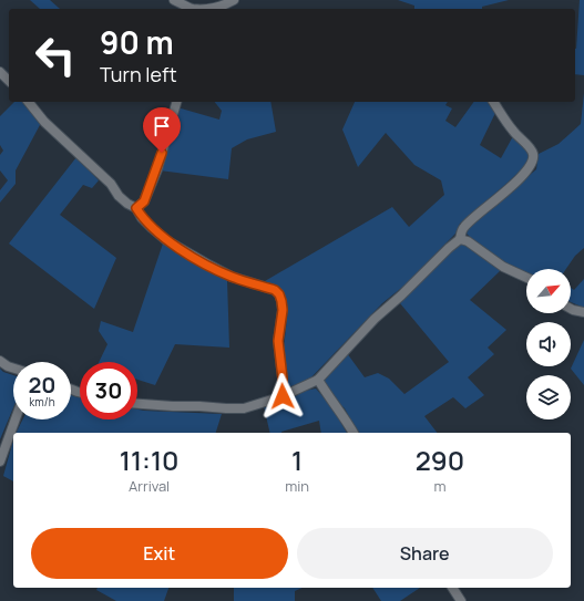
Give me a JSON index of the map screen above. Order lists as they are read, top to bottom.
{
  "north": "top right",
  "page": {
    "turn": ["90 m", "Turn left"],
    "speed": "20 km/h",
    "limit": "30",
    "eta": [
      "11:10",
      "Arrival",
      "1",
      "min",
      "290",
      "m"
    ],
    "buttons": ["Exit", "Share"]
  }
}
